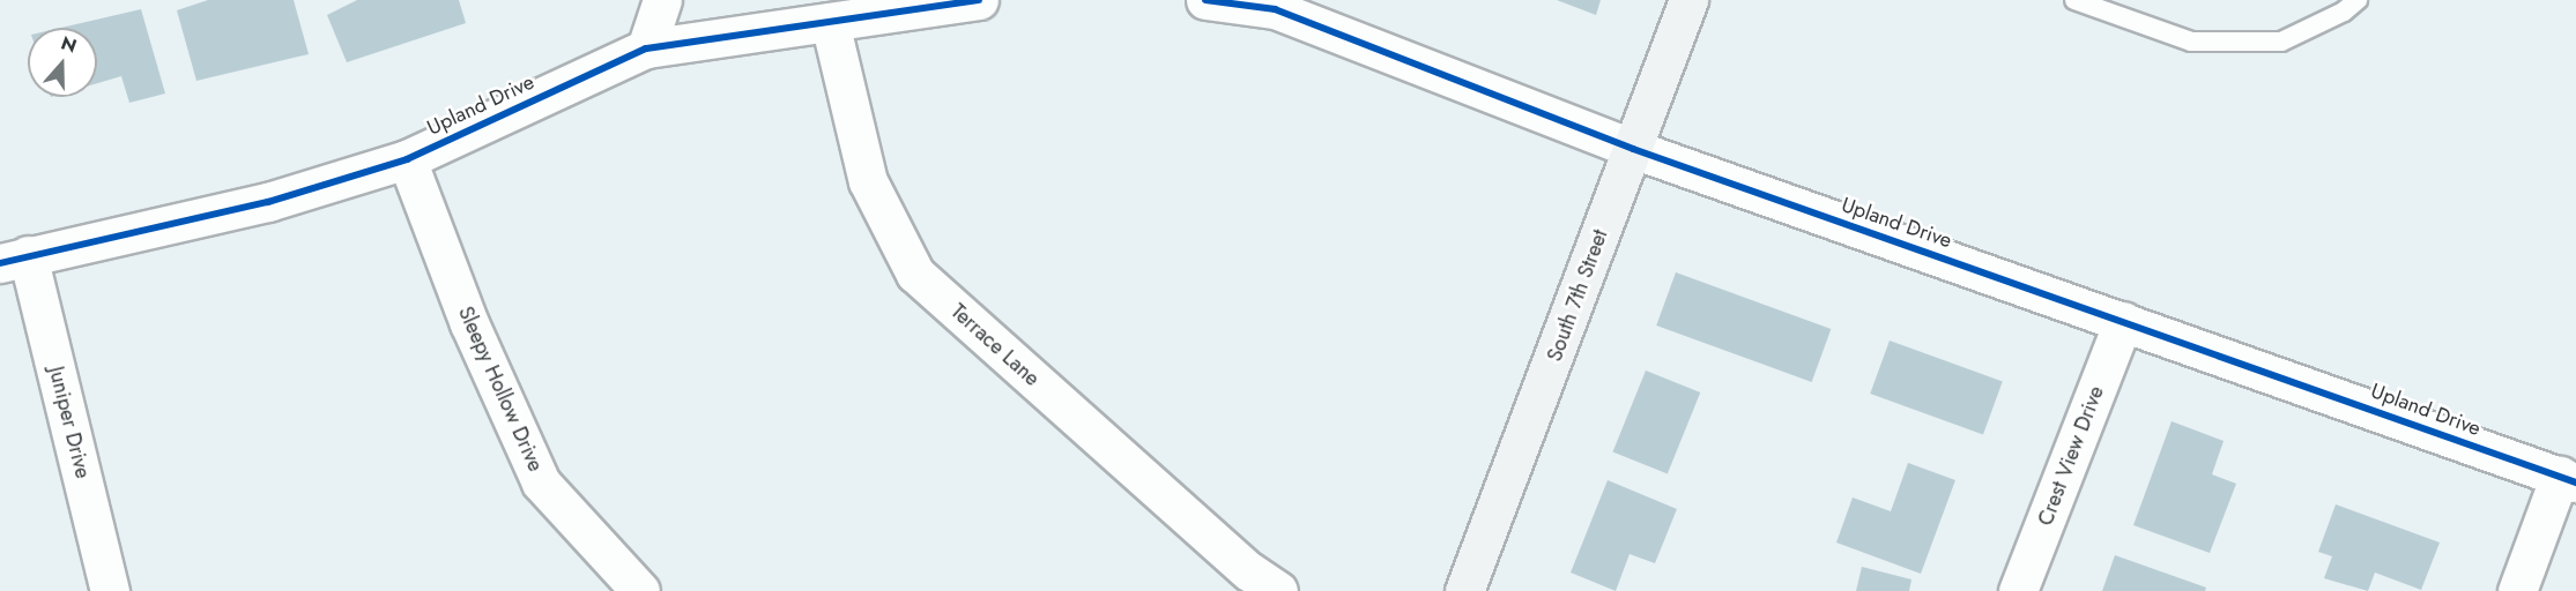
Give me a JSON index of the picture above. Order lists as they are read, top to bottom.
{
  "streets": {
    "street": [
      "Upland Drive",
      "South 7th Street",
      "Terrace Lane",
      "Sleepy Hollow Drive",
      "Juniper Drive",
      "Crest View Drive"
    ]
  },
  "crossings": [
    ["Upland Drive", "South 7th Street"],
    ["Upland Drive", "Terrace Lane"],
    ["Upland Drive", "Sleepy Hollow Drive"],
    ["Upland Drive", "Juniper Drive"],
    ["Upland Drive", "Crest View Drive"]
  ],
  "north": "top"
}
